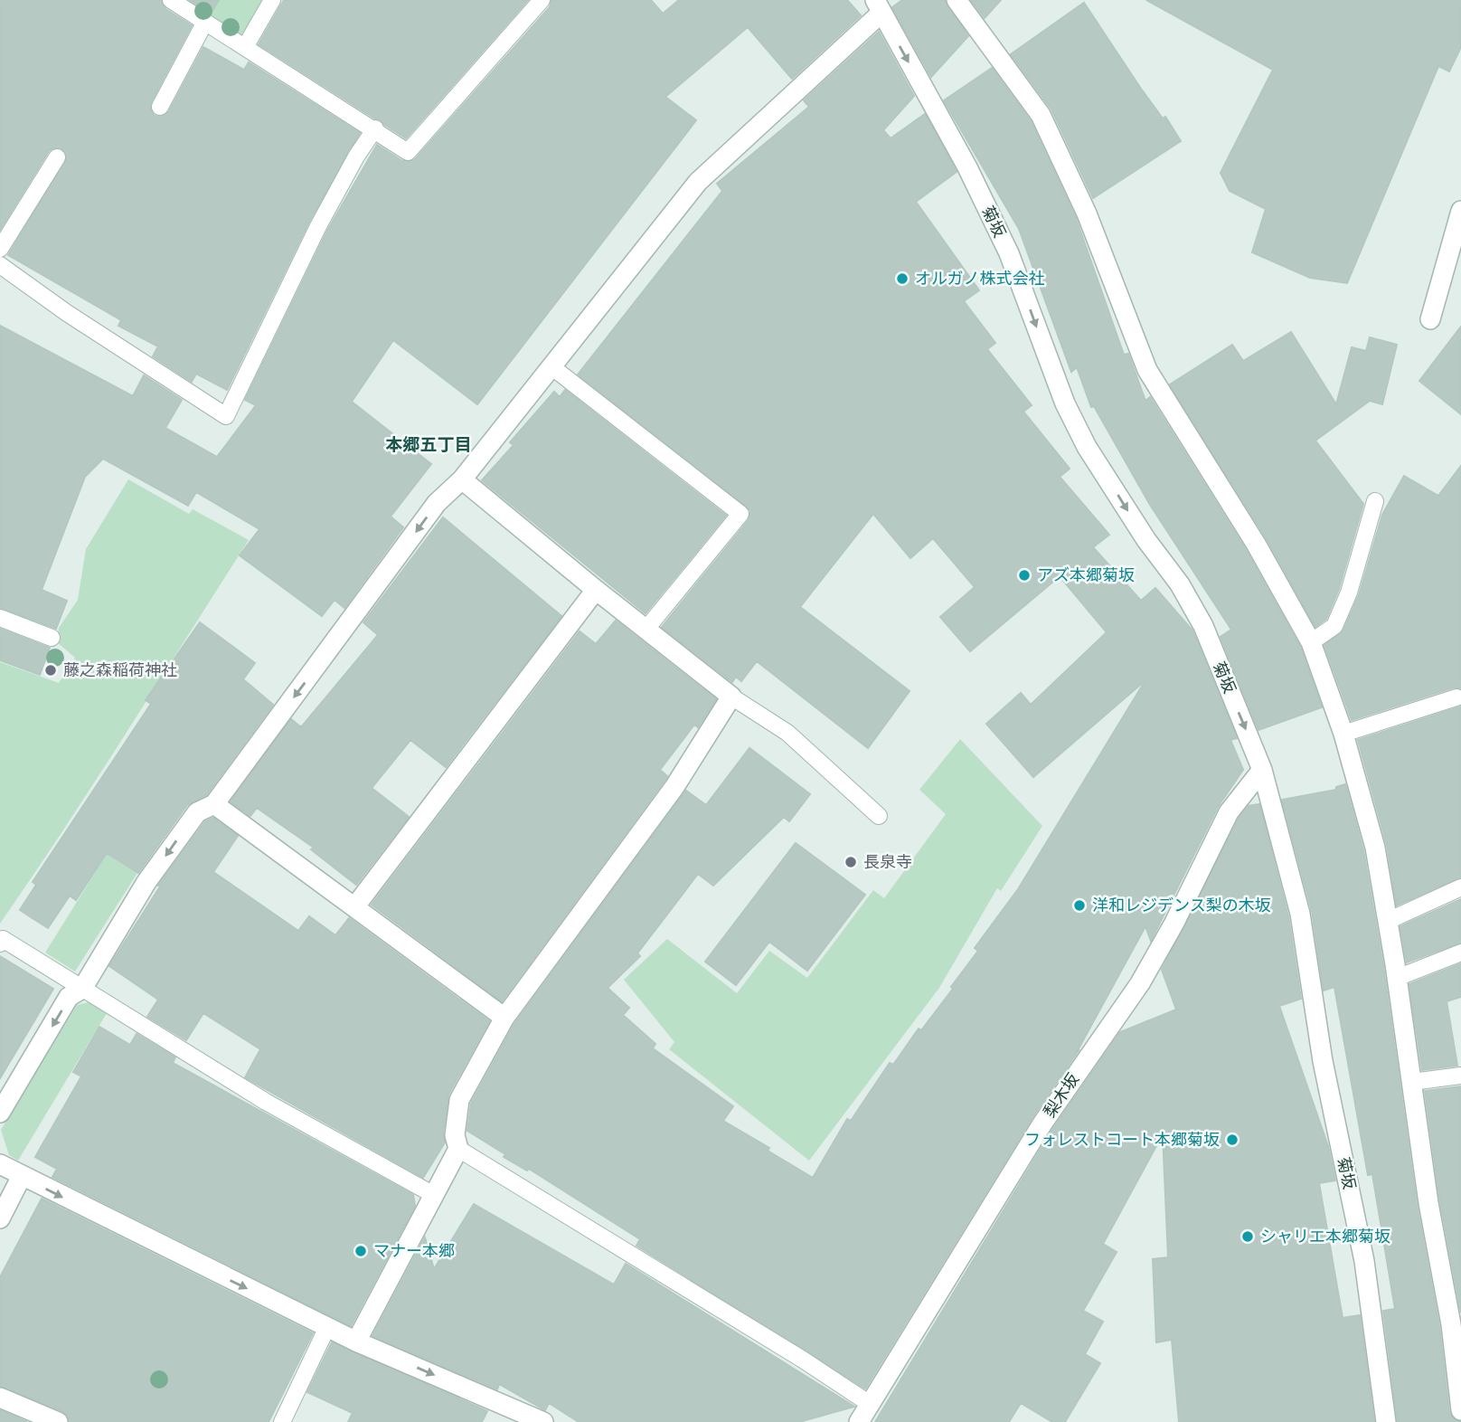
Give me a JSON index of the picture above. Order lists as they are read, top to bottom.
{
  "streets": {
    "street": ["菊坂", "梨木坂"]
  },
  "crossings": [
    ["菊坂", "梨木坂"]
  ],
  "districts": ["本郷五丁目"],
  "places": [
    "オルガノ株式会社",
    "アズ本郷菊坂",
    "藤之森稲荷神社",
    "長泉寺",
    "洋和レジデンス梨の木坂",
    "フォレストコート本郷菊坂",
    "シャリエ本郷菊坂",
    "マナー本郷"
  ]
}
